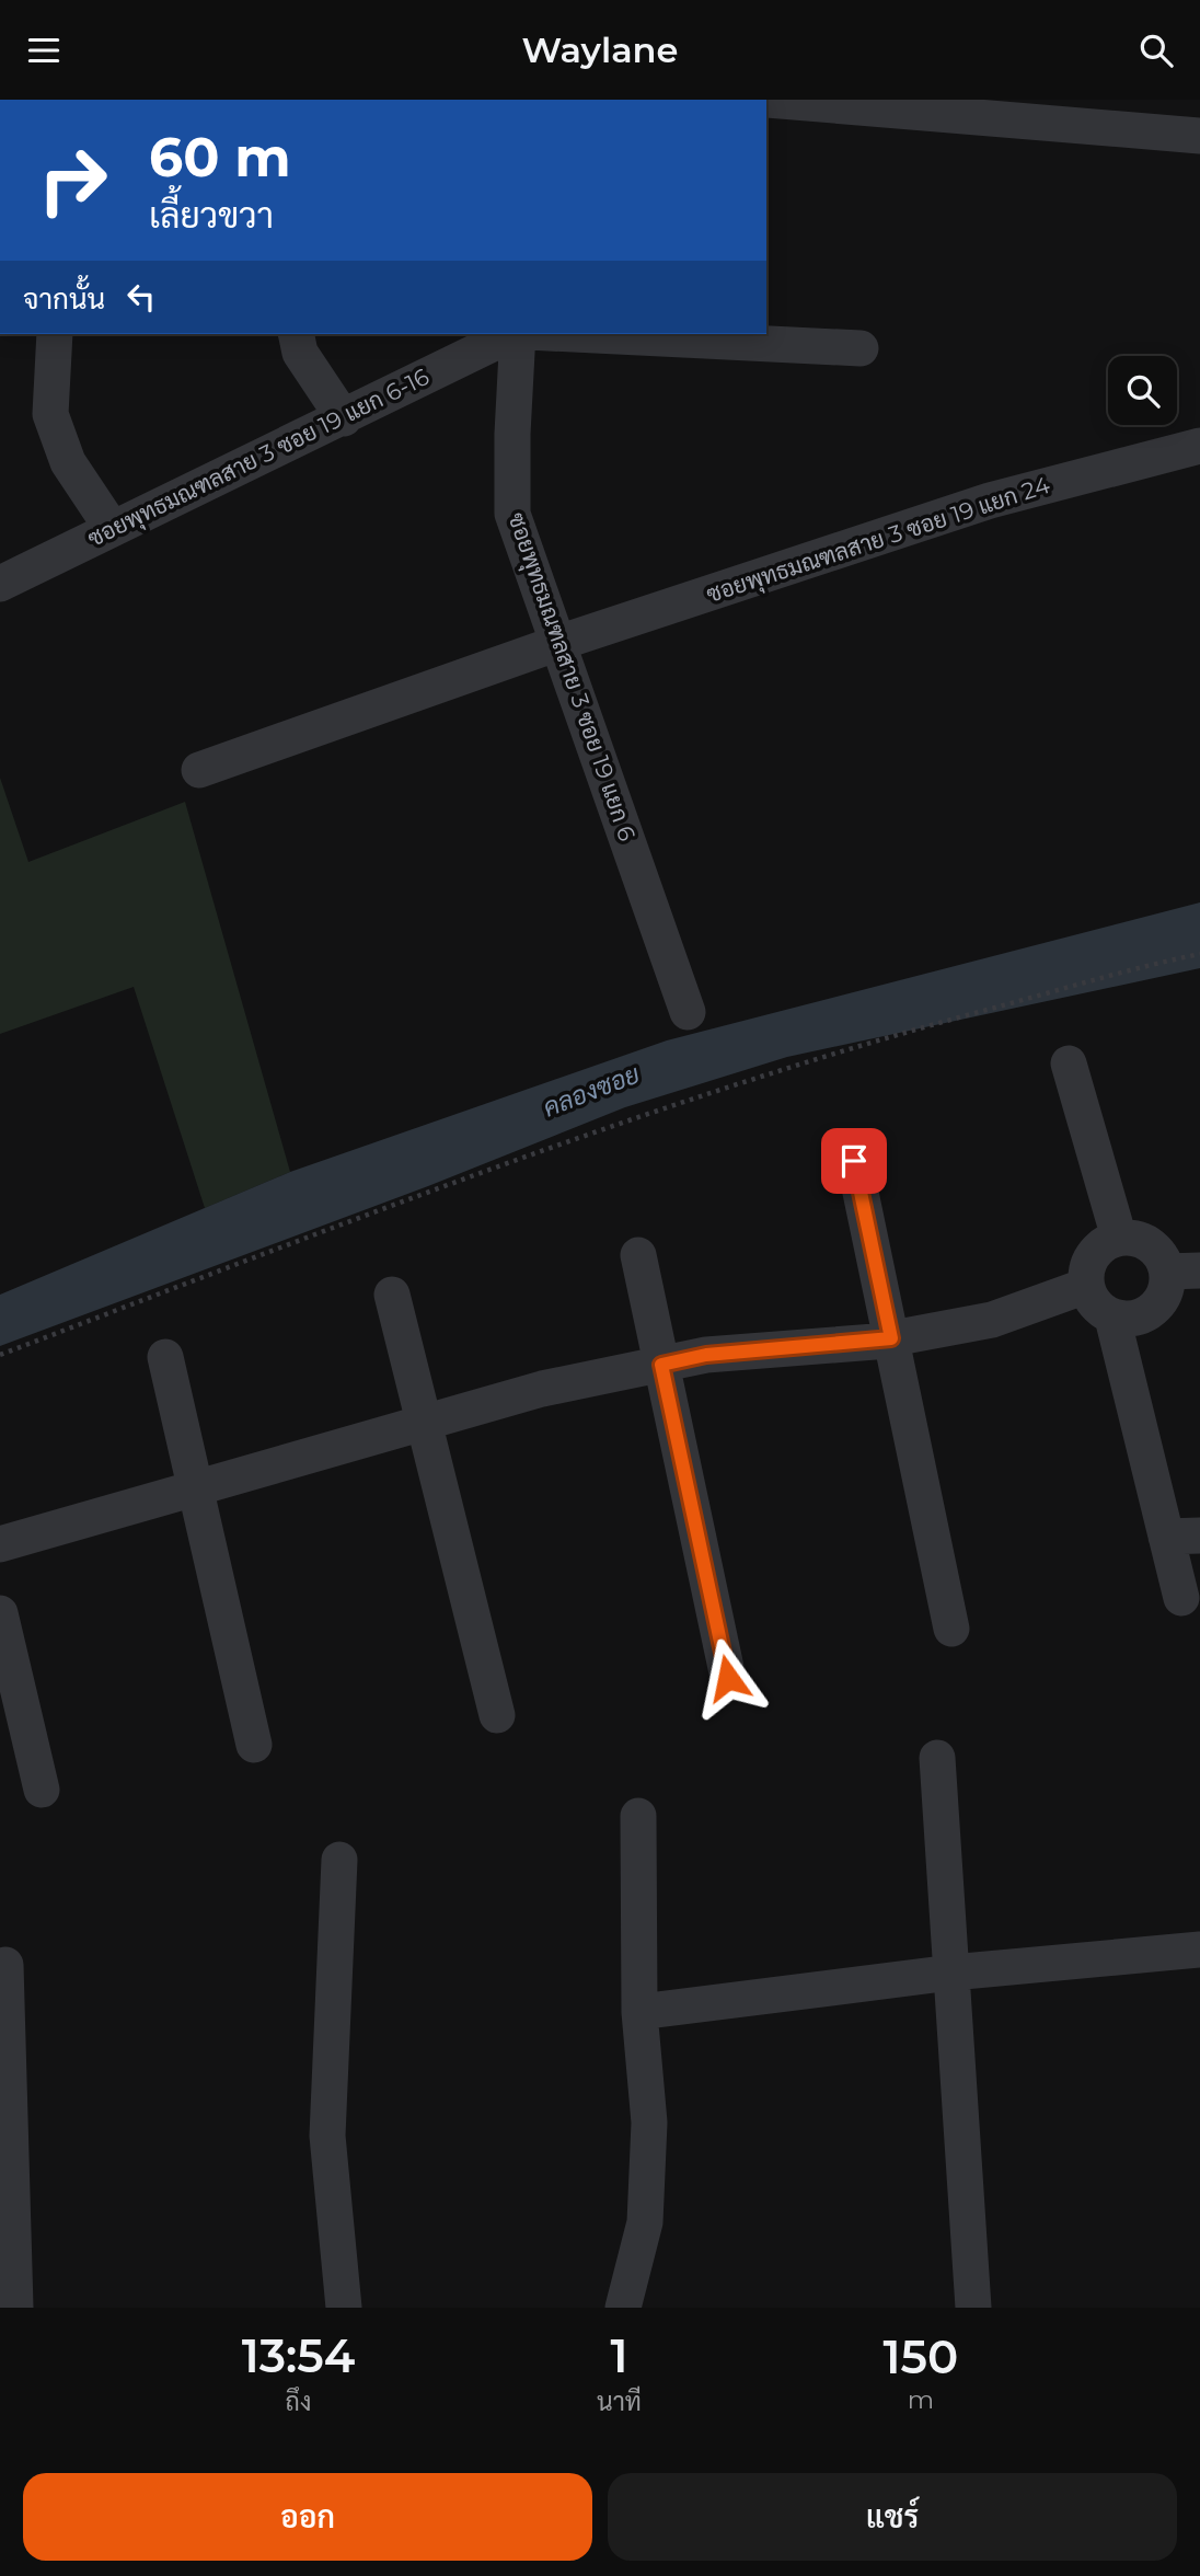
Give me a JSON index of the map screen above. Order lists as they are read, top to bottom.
{
  "streets": {
    "street": ["ซอยพุทธมณฑลสาย 3 ซอย 19 แยก 6-16", "ซอยพุทธมณฑลสาย 3 ซอย 19 แยก 24", "ซอยพุทธมณฑลสาย 3 ซอย 19 แยก 6"]
  },
  "crossings": [
    ["ซอยพุทธมณฑลสาย 3 ซอย 19 แยก 24", "ซอยพุทธมณฑลสาย 3 ซอย 19 แยก 6"]
  ],
  "water": ["คลองซอย"],
  "page": {
    "header": "Waylane",
    "turn": ["60 m", "เลี้ยวขวา"],
    "then": "จากนั้น",
    "eta": [
      "13:54",
      "ถึง",
      "1",
      "นาที",
      "150",
      "m"
    ],
    "buttons": ["ออก", "แชร์"]
  }
}
